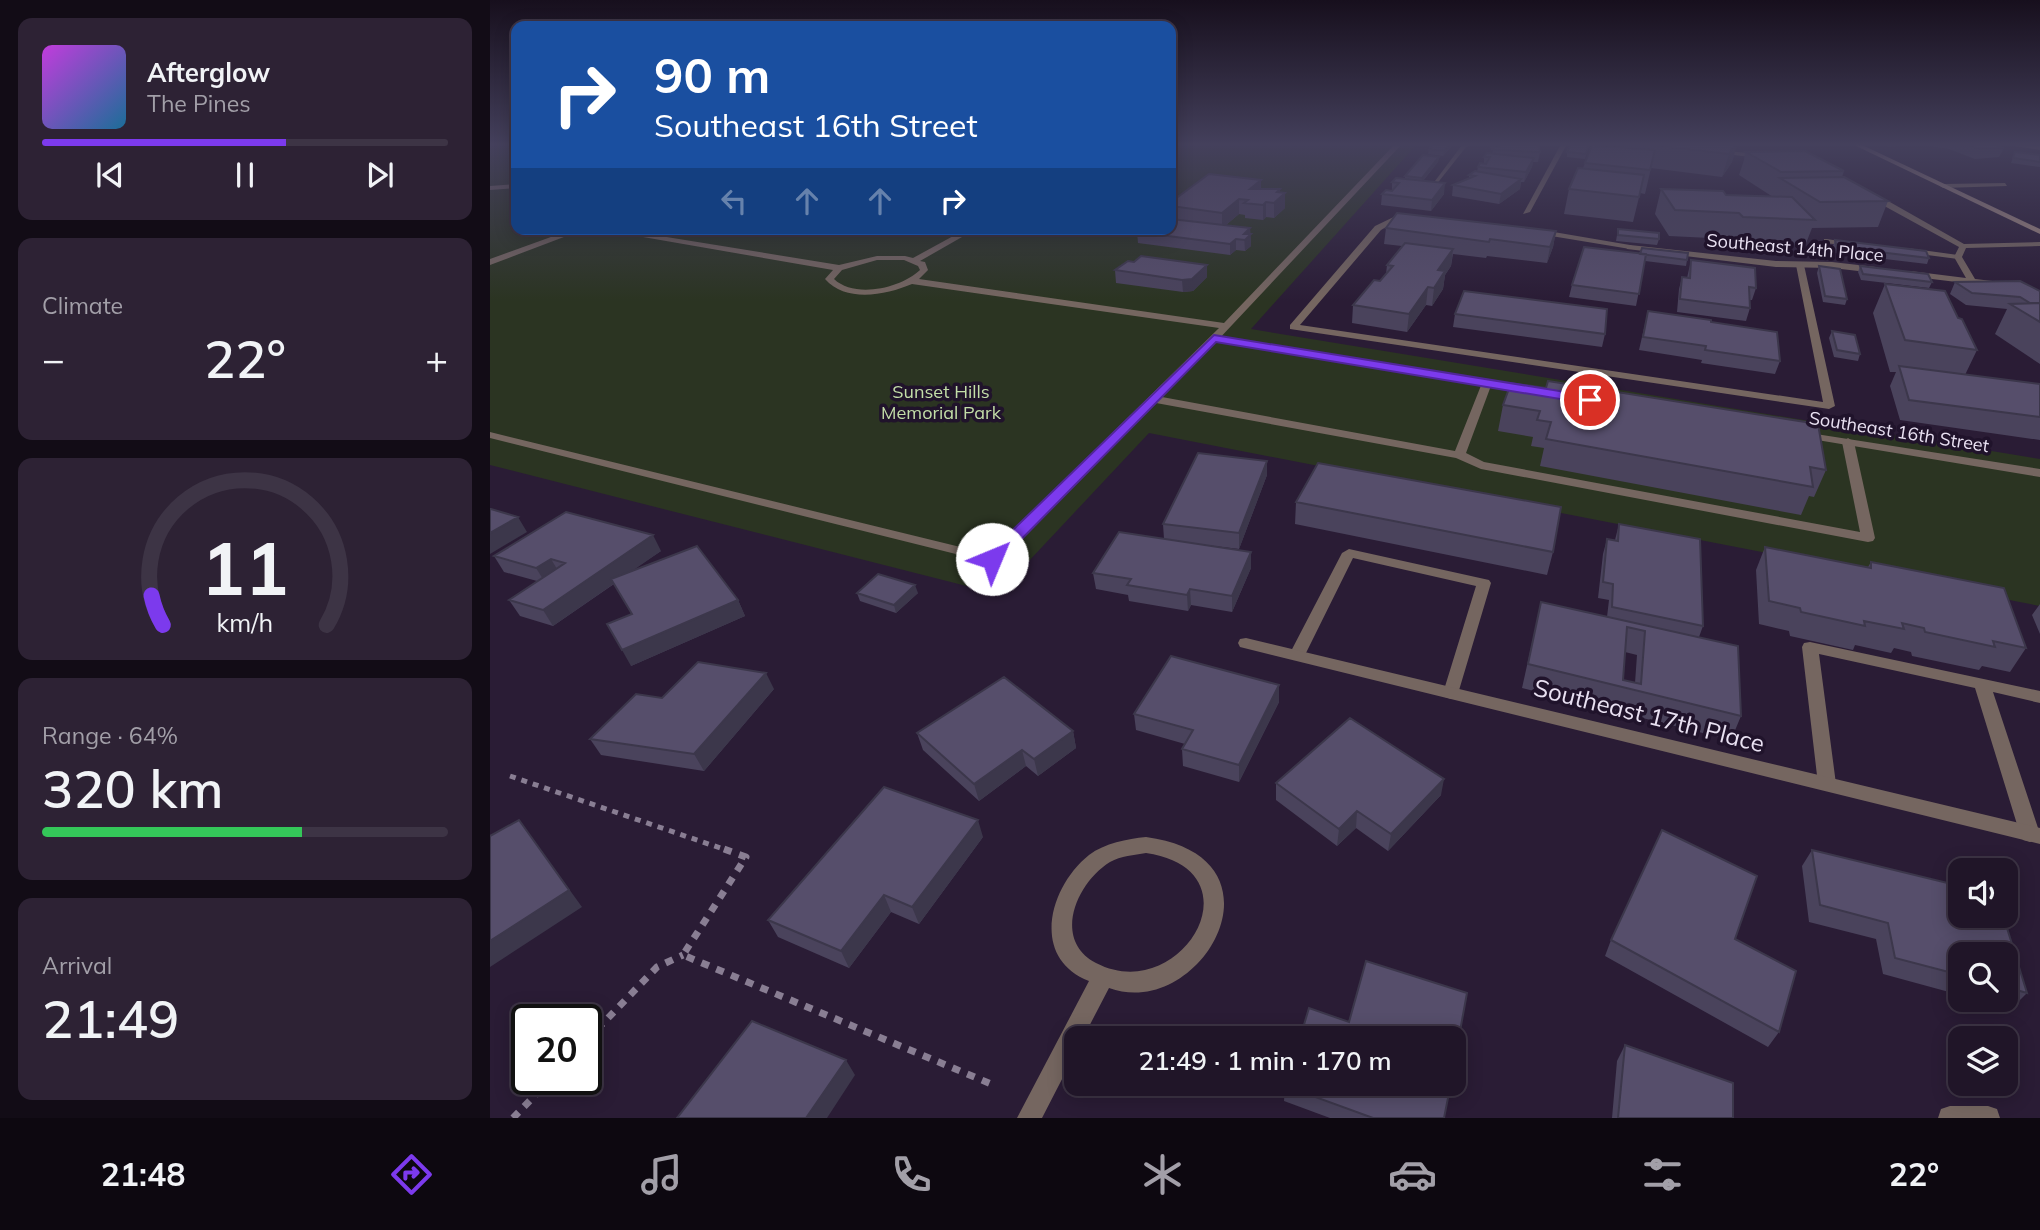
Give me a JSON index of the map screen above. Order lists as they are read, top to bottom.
{
  "streets": {
    "street": ["Southeast 14th Place", "Southeast 16th Street", "Southeast 17th Place"]
  },
  "parks": ["Sunset Hills Memorial Park"],
  "page": {
    "turn": ["90 m", "Southeast 16th Street"],
    "song": ["Afterglow", "The Pines"],
    "tile": [
      "Climate",
      ["Range · 64%", "320 km"],
      ["Arrival", "21:49"]
    ],
    "heat": ["−", "22°", "+"],
    "limit": "20",
    "trip": "21:49 · 1 min · 170 m",
    "tabs": ["21:48", "22°"],
    "gauge": ["11", "km/h"]
  }
}
